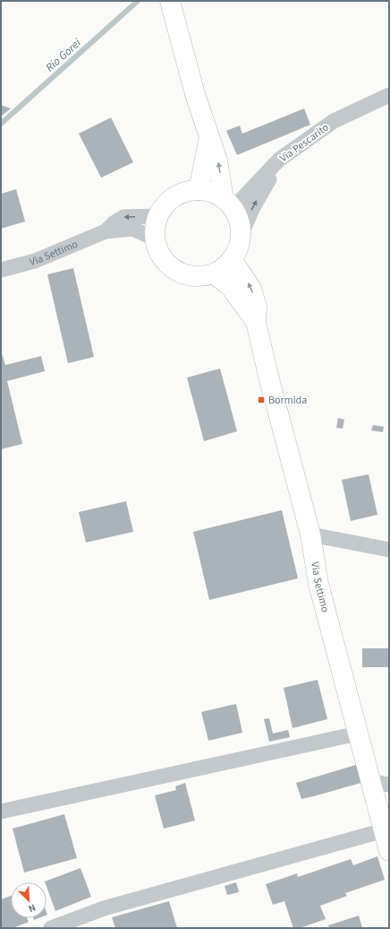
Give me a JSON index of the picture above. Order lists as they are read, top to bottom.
{
  "streets": {
    "street": ["Via Pescarito", "Via Settimo"]
  },
  "crossings": [
    ["Via Pescarito", "Via Settimo"]
  ],
  "water": ["Rio Gorei"],
  "places": {
    "transit": ["Bormida"]
  },
  "north": "bottom right"
}
